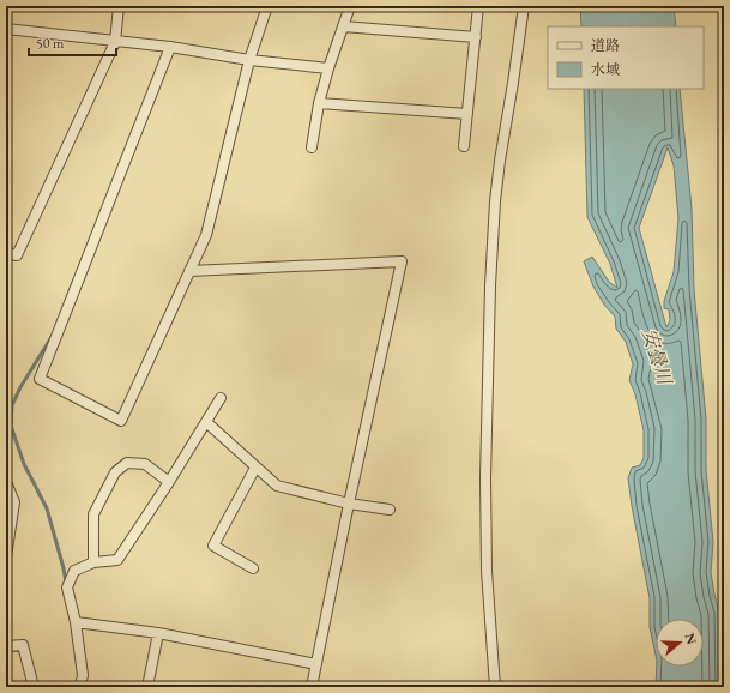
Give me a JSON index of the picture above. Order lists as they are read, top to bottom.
{
  "water": ["安曇川"],
  "legend": ["道路", "水域"],
  "scale_bar": "50 m",
  "north": "right"
}
